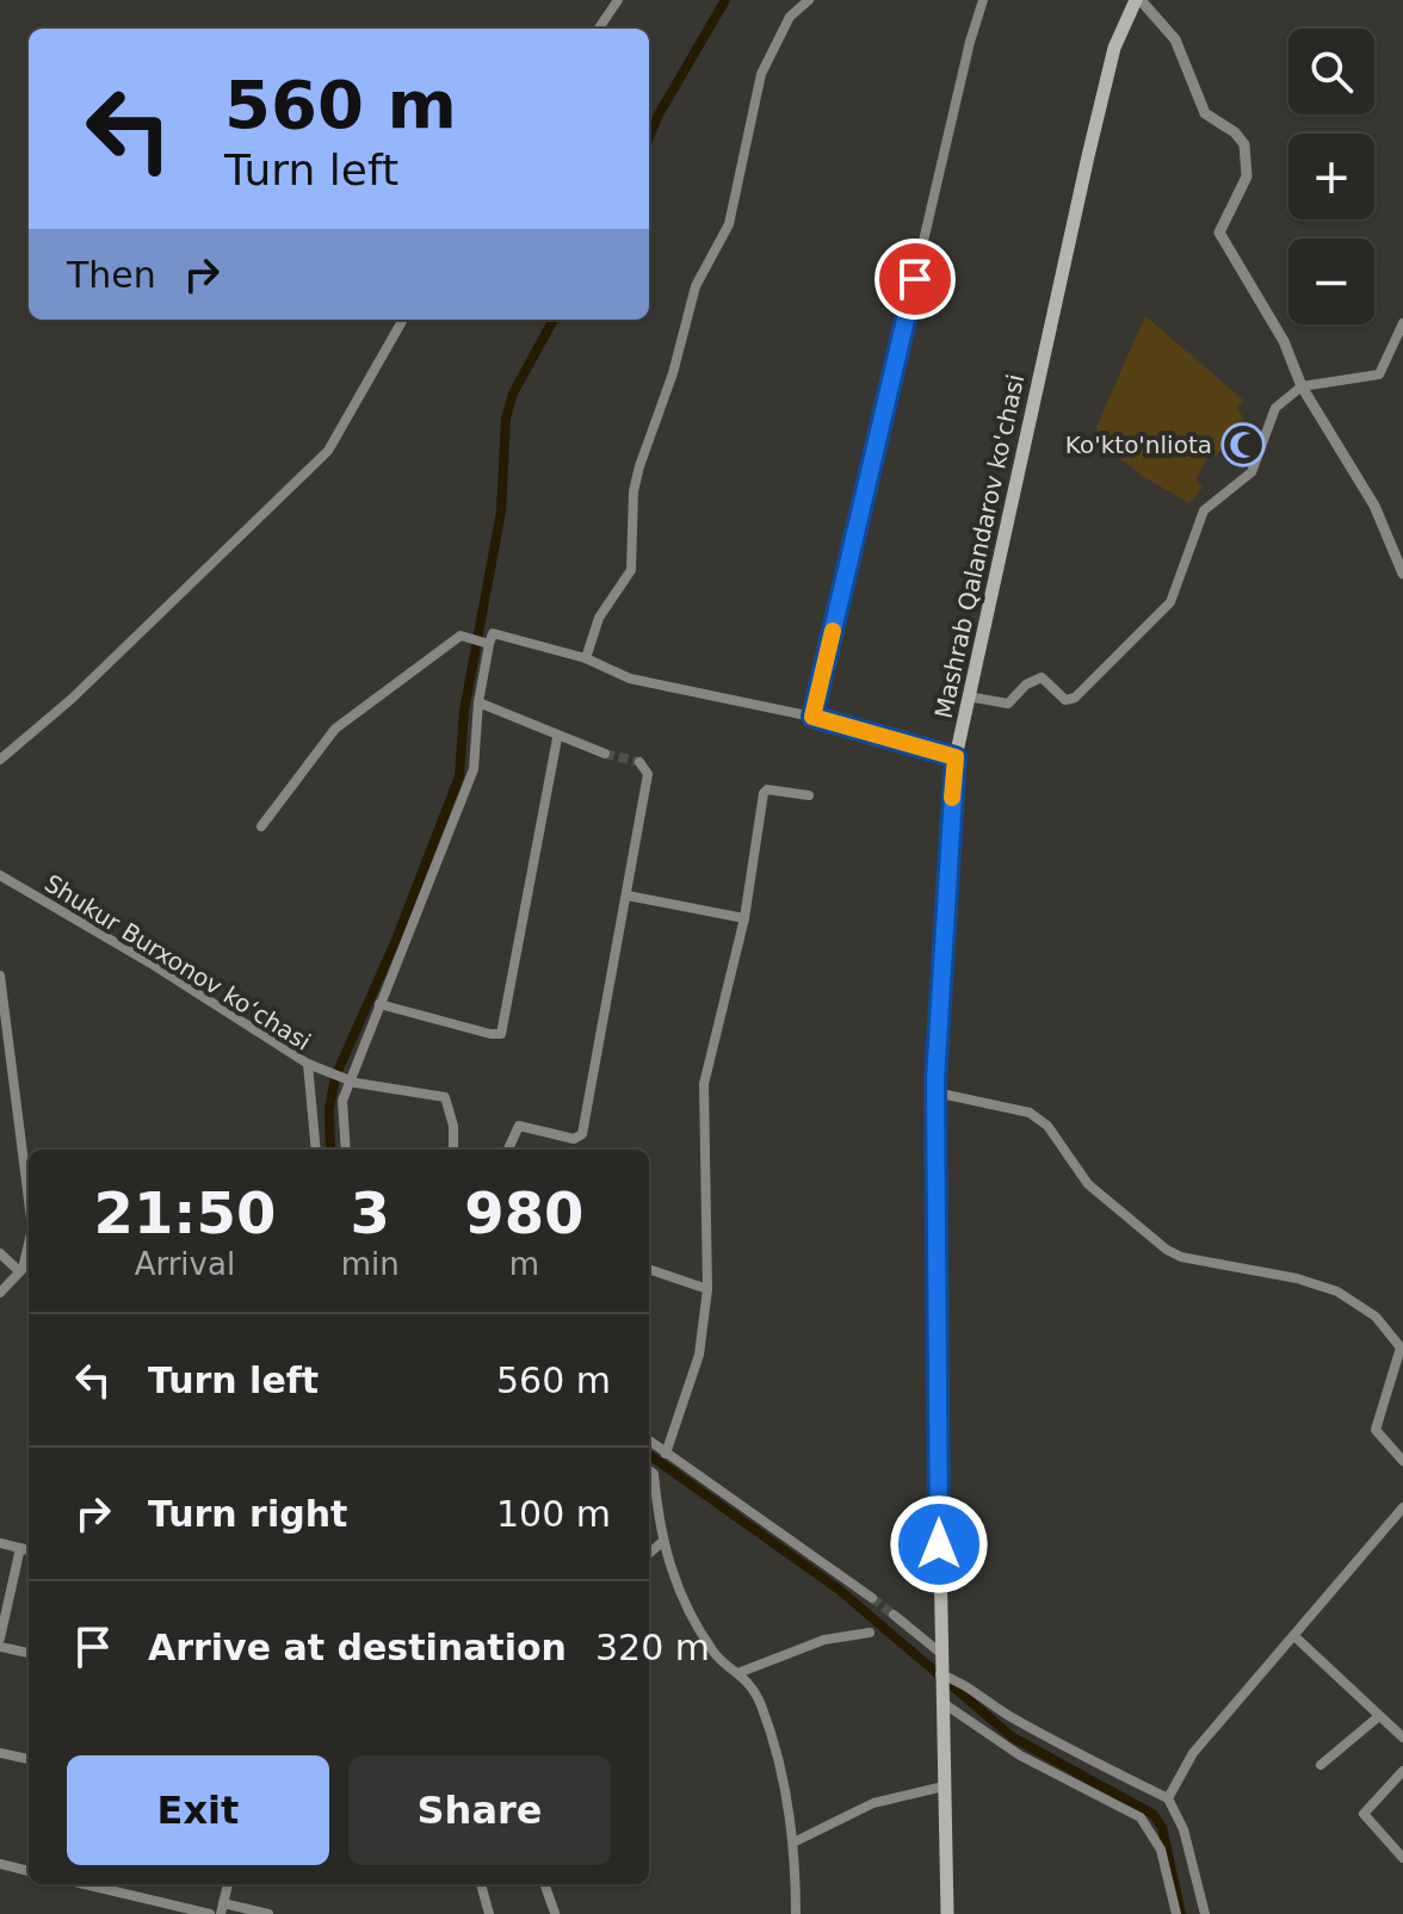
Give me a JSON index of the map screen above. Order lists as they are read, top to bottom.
{
  "streets": {
    "main road": ["Mashrab Qalandarov ko'chasi"],
    "street": ["Shukur Burxonov koʻchasi"]
  },
  "places": {
    "mosque": ["Ko'kto'nliota"]
  },
  "page": {
    "map_buttons": ["+", "−"],
    "turn": ["560 m", "Turn left"],
    "then": "Then",
    "eta": [
      "21:50",
      "Arrival",
      "3",
      "min",
      "980",
      "m"
    ],
    "list": [
      {
        "name": "Turn left",
        "value": "560 m"
      },
      {
        "name": "Turn right",
        "value": "100 m"
      },
      {
        "name": "Arrive at destination",
        "value": "320 m"
      }
    ],
    "buttons": ["Exit", "Share"]
  }
}
